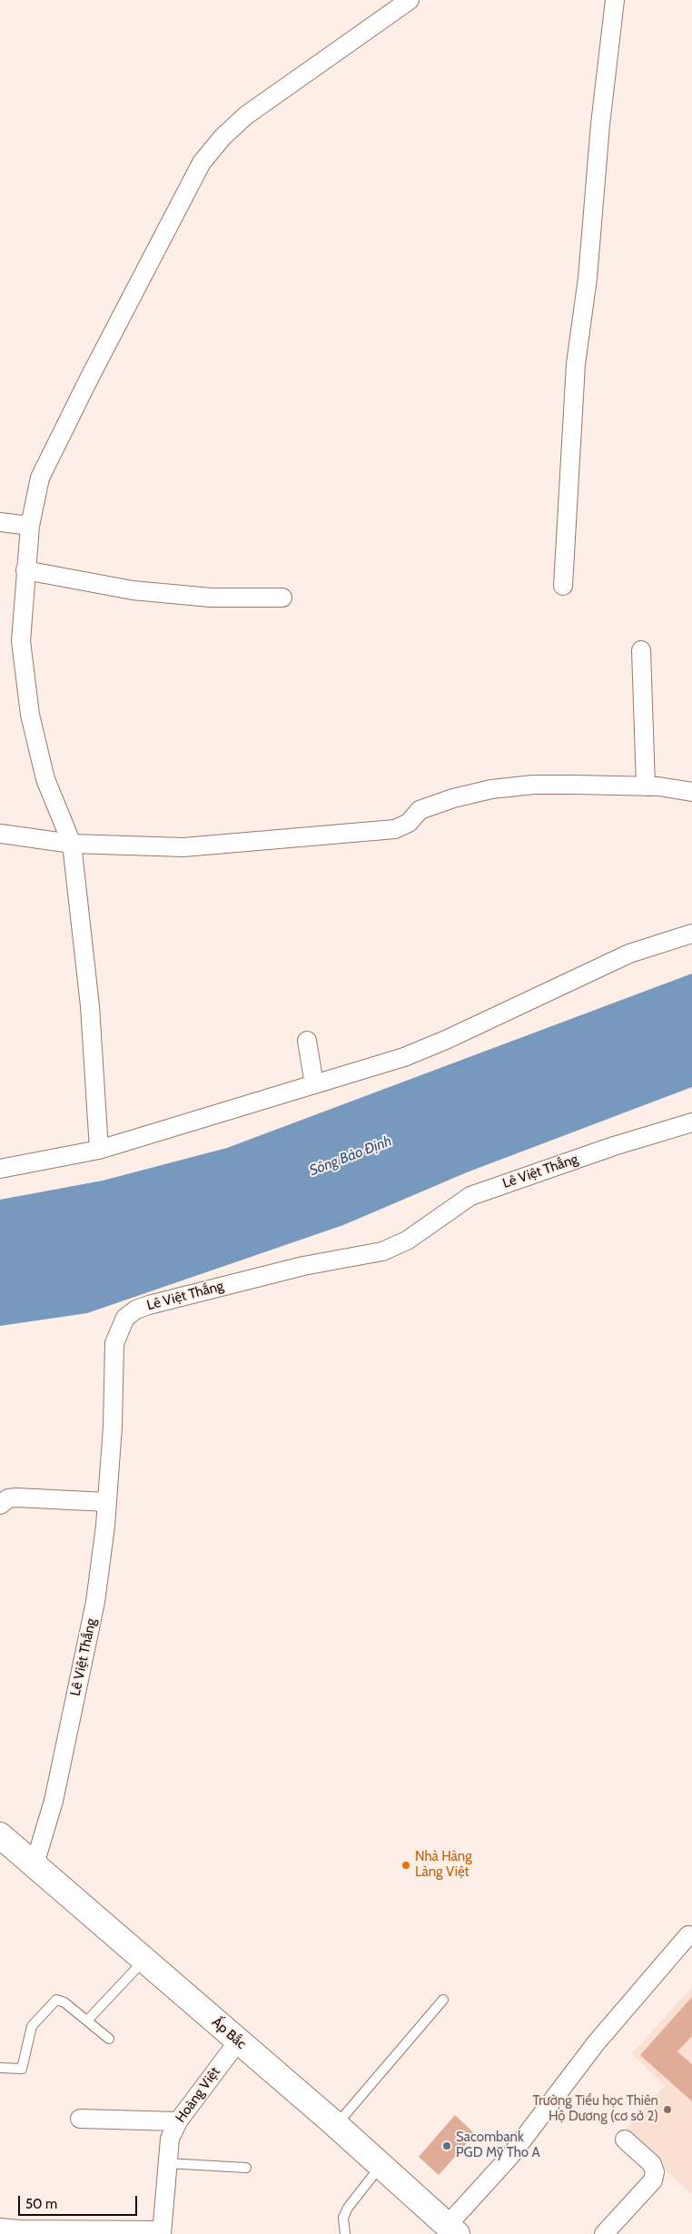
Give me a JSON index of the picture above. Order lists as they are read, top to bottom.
{
  "streets": {
    "main road": ["Ấp Bắc"],
    "street": ["Lê Việt Thắng", "Hoàng Việt"]
  },
  "crossings": [
    ["Lê Việt Thắng", "Ấp Bắc"],
    ["Ấp Bắc", "Hoàng Việt"]
  ],
  "water": ["Sông Bảo Định"],
  "places": ["Nhà Hàng Làng Việt", "Trường Tiểu học Thiên Hộ Dương (cơ sở 2)", "Sacombank PGD Mỹ Tho A"],
  "scale_bar": "50 m"
}
